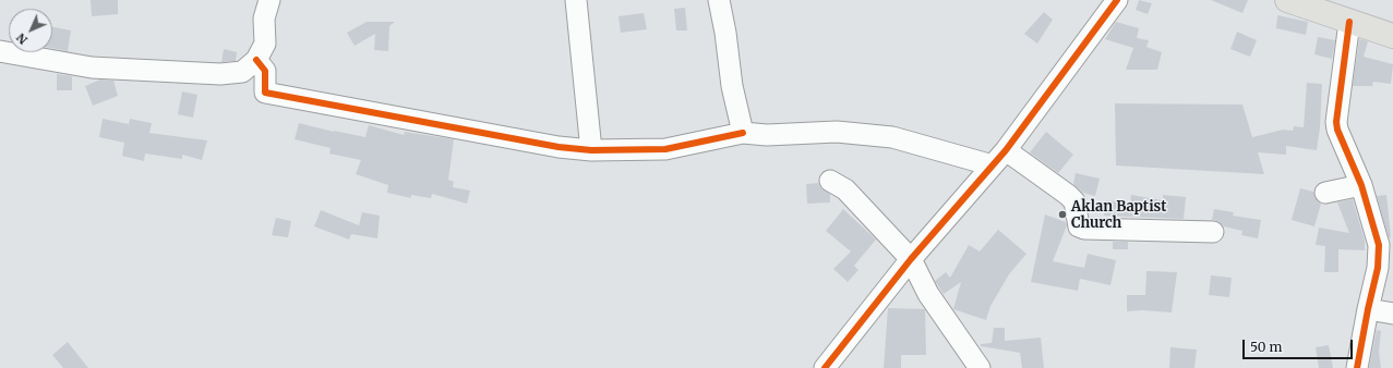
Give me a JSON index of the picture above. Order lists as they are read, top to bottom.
{
  "places": ["Aklan Baptist Church"],
  "scale_bar": "50 m",
  "north": "bottom left"
}
